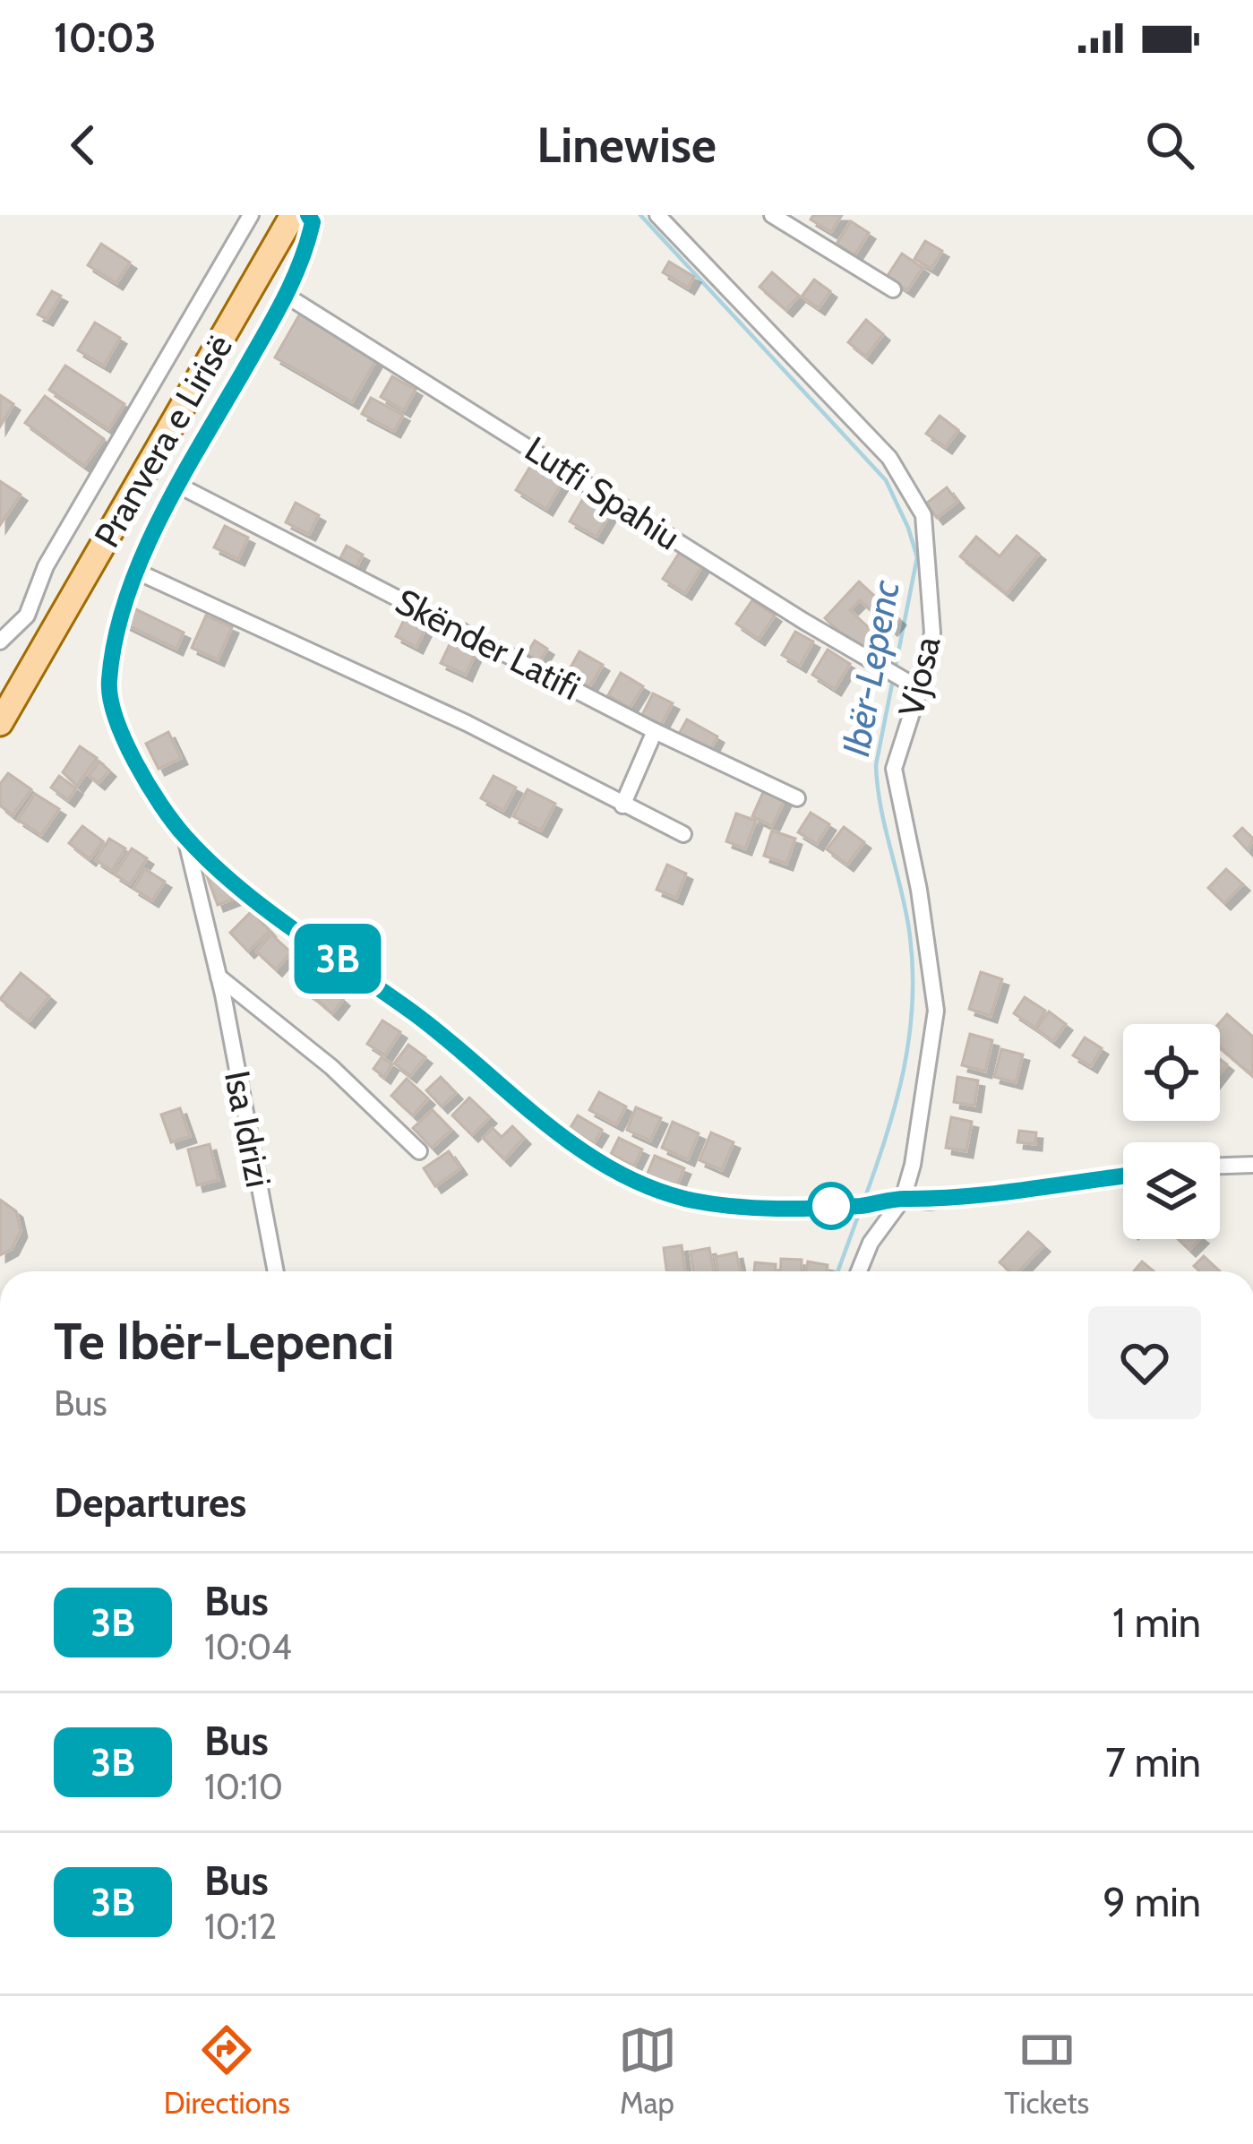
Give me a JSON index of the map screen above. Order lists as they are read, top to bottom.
{
  "streets": {
    "main road": ["Pranvera e Lirisë"],
    "street": [
      "Lutfi Spahiu",
      "Skënder Latifi",
      "Vjosa",
      "Isa Idrizi"
    ]
  },
  "crossings": [
    ["Lutfi Spahiu", "Vjosa"]
  ],
  "water": ["Ibër-Lepenc"],
  "lines": ["bus line 3B"],
  "page": {
    "status": "10:03",
    "header": "Linewise",
    "on_map": "3B",
    "heading": [
      ["Te Ibër-Lepenci", "Bus"],
      "Departures"
    ],
    "list": [
      {
        "mark": "3B",
        "name": "Bus",
        "note": "10:04",
        "value": "1 min"
      },
      {
        "mark": "3B",
        "name": "Bus",
        "note": "10:10",
        "value": "7 min"
      },
      {
        "mark": "3B",
        "name": "Bus",
        "note": "10:12",
        "value": "9 min"
      }
    ],
    "tabs": ["Directions", "Map", "Tickets"]
  }
}
